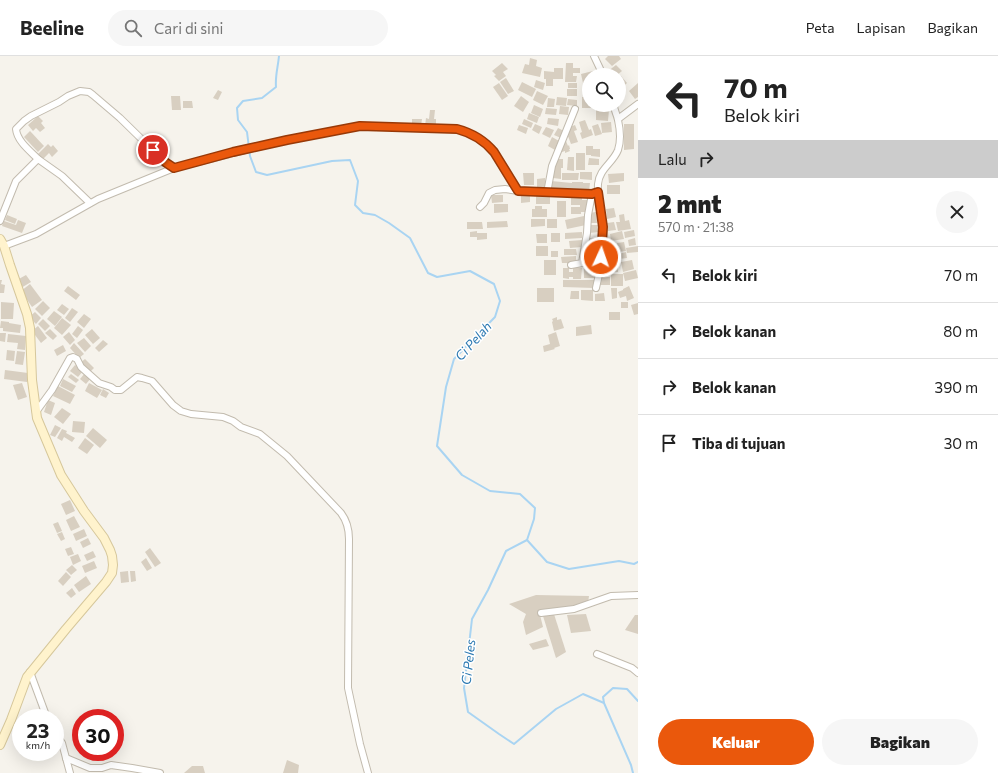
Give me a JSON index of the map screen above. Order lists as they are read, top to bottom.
{
  "water": ["Ci Pelah", "Ci Peles"],
  "page": {
    "header": "Beeline",
    "search": "Cari di sini",
    "nav": ["Peta", "Lapisan", "Bagikan"],
    "turn": ["70 m", "Belok kiri"],
    "then": "Lalu",
    "heading": ["2 mnt", "570 m · 21:38"],
    "list": [
      {
        "name": "Belok kiri",
        "value": "70 m"
      },
      {
        "name": "Belok kanan",
        "value": "80 m"
      },
      {
        "name": "Belok kanan",
        "value": "390 m"
      },
      {
        "name": "Tiba di tujuan",
        "value": "30 m"
      }
    ],
    "speed": "23 km/h",
    "limit": "30",
    "buttons": ["Keluar", "Bagikan"]
  }
}
